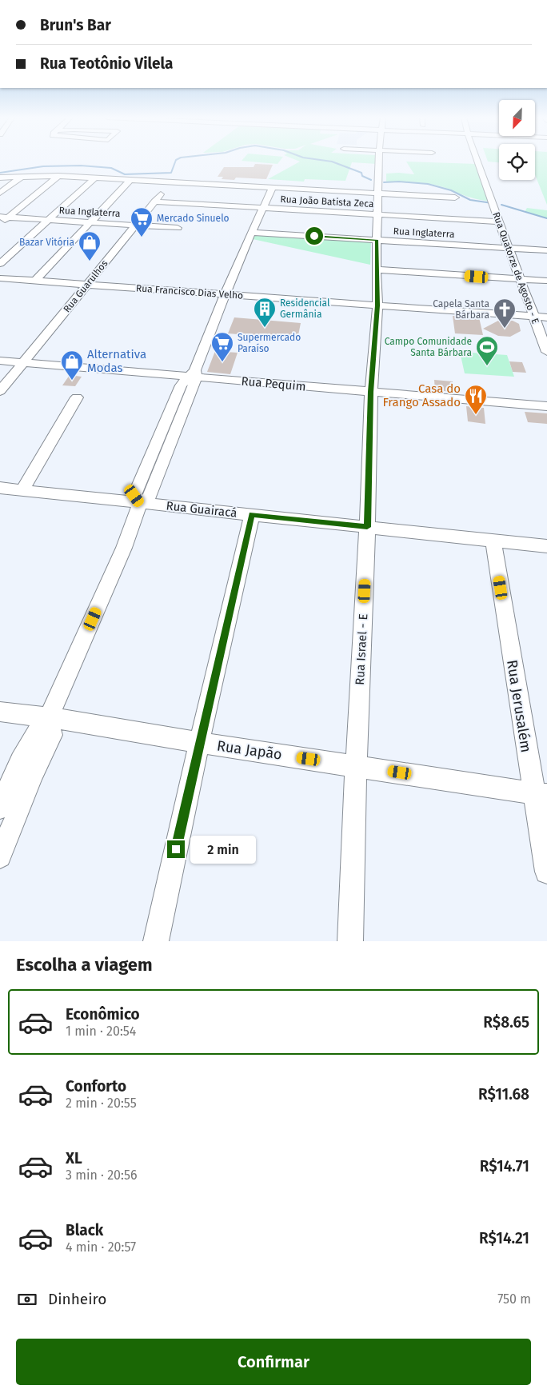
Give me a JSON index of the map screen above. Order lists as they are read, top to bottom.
{
  "streets": {
    "street": [
      "Rua João Batista Zeca",
      "Rua Inglaterra",
      "Rua Quatorze de Agosto - E",
      "Rua Guarulhos",
      "Rua Francisco Dias Velho",
      "Rua Pequim",
      "Rua Guairacá",
      "Rua Israel - E",
      "Rua Jerusalém",
      "Rua Japão"
    ]
  },
  "crossings": [
    ["Rua João Batista Zeca", "Rua Quatorze de Agosto - E"],
    ["Rua João Batista Zeca", "Rua Guarulhos"],
    ["Rua João Batista Zeca", "Rua Israel - E"],
    ["Rua Inglaterra", "Rua Quatorze de Agosto - E"],
    ["Rua Inglaterra", "Rua Guarulhos"],
    ["Rua Inglaterra", "Rua Israel - E"],
    ["Rua Quatorze de Agosto - E", "Rua Francisco Dias Velho"],
    ["Rua Guarulhos", "Rua Francisco Dias Velho"],
    ["Rua Guarulhos", "Rua Pequim"],
    ["Rua Francisco Dias Velho", "Rua Israel - E"],
    ["Rua Pequim", "Rua Israel - E"],
    ["Rua Guairacá", "Rua Israel - E"],
    ["Rua Guairacá", "Rua Jerusalém"],
    ["Rua Israel - E", "Rua Japão"],
    ["Rua Jerusalém", "Rua Japão"]
  ],
  "places": {
    "supermarket": ["Mercado Sinuelo", "Supermercado Paraíso"],
    "shop": ["Bazar Vitória", "Alternativa Modas"],
    "building": ["Residencial Germânia"],
    "church": ["Capela Santa Bárbara"],
    "sports": ["Campo Comunidade Santa Bárbara"],
    "restaurant": ["Casa do Frango Assado"]
  },
  "north": "bottom left",
  "page": {
    "banner": ["Brun's Bar", "Rua Teotônio Vilela"],
    "bubble": "2 min",
    "heading": "Escolha a viagem",
    "list": [
      {
        "name": "Econômico",
        "note": "1 min · 20:54",
        "value": "R$8.65"
      },
      {
        "name": "Conforto",
        "note": "2 min · 20:55",
        "value": "R$11.68"
      },
      {
        "name": "XL",
        "note": "3 min · 20:56",
        "value": "R$14.71"
      },
      {
        "name": "Black",
        "note": "4 min · 20:57",
        "value": "R$14.21"
      }
    ],
    "pay": ["Dinheiro", "750 m"],
    "buttons": "Confirmar"
  }
}
